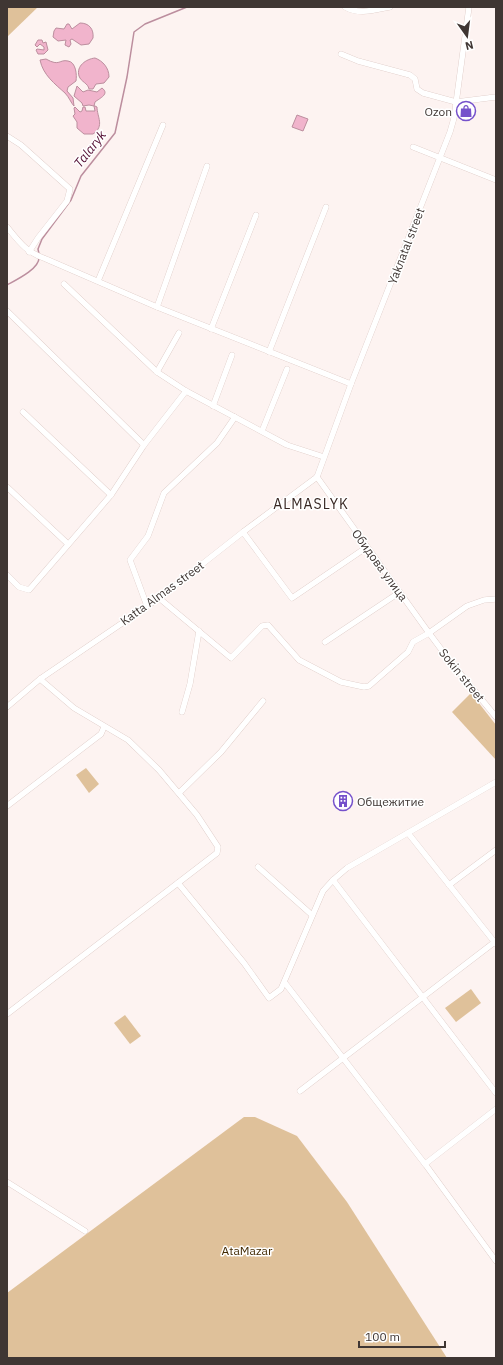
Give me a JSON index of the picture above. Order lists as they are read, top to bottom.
{
  "streets": {
    "street": [
      "Yakлatal street",
      "Обидова улица",
      "Katta Almas street",
      "Sokin street"
    ]
  },
  "crossings": [
    ["Yakлatal street", "Обидова улица"],
    ["Yakлatal street", "Katta Almas street"],
    ["Обидова улица", "Katta Almas street"],
    ["Обидова улица", "Sokin street"]
  ],
  "districts": ["ALMASLYK"],
  "water": ["Talaryk"],
  "parks": ["AtaMazar"],
  "places": {
    "shop": ["Ozon"],
    "building": ["Общежитие"]
  },
  "scale_bar": "100 m",
  "north": "bottom"
}
